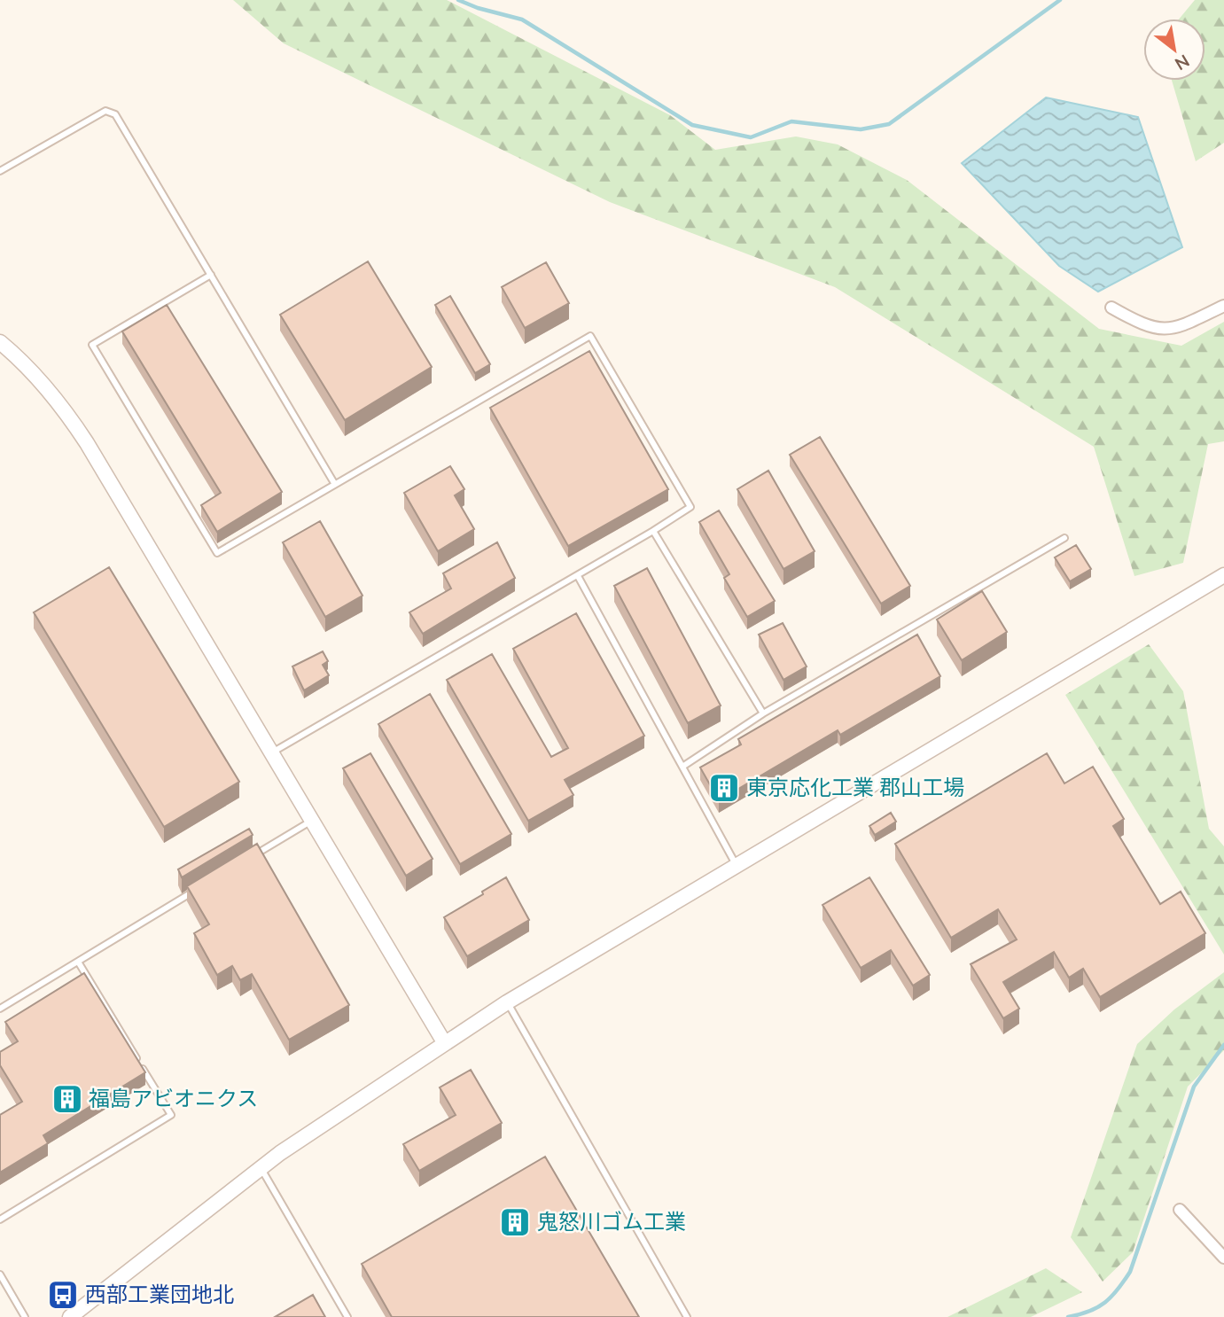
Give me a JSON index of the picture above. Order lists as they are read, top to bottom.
{
  "places": {
    "building": ["東京応化工業 郡山工場", "福島アビオニクス", "鬼怒川ゴム工業"],
    "bus stop": ["西部工業団地北"]
  },
  "north": "bottom right"
}
